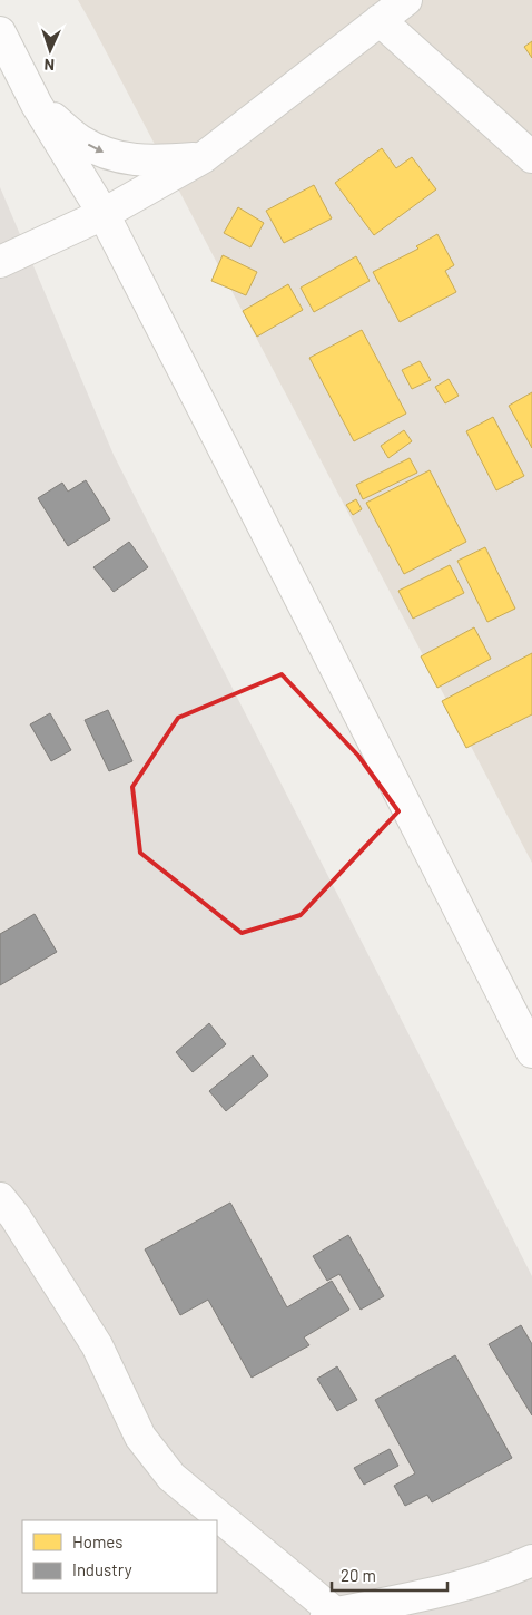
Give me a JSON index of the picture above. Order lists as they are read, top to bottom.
{
  "legend": ["Homes", "Industry"],
  "scale_bar": "20 m",
  "north": "bottom"
}
